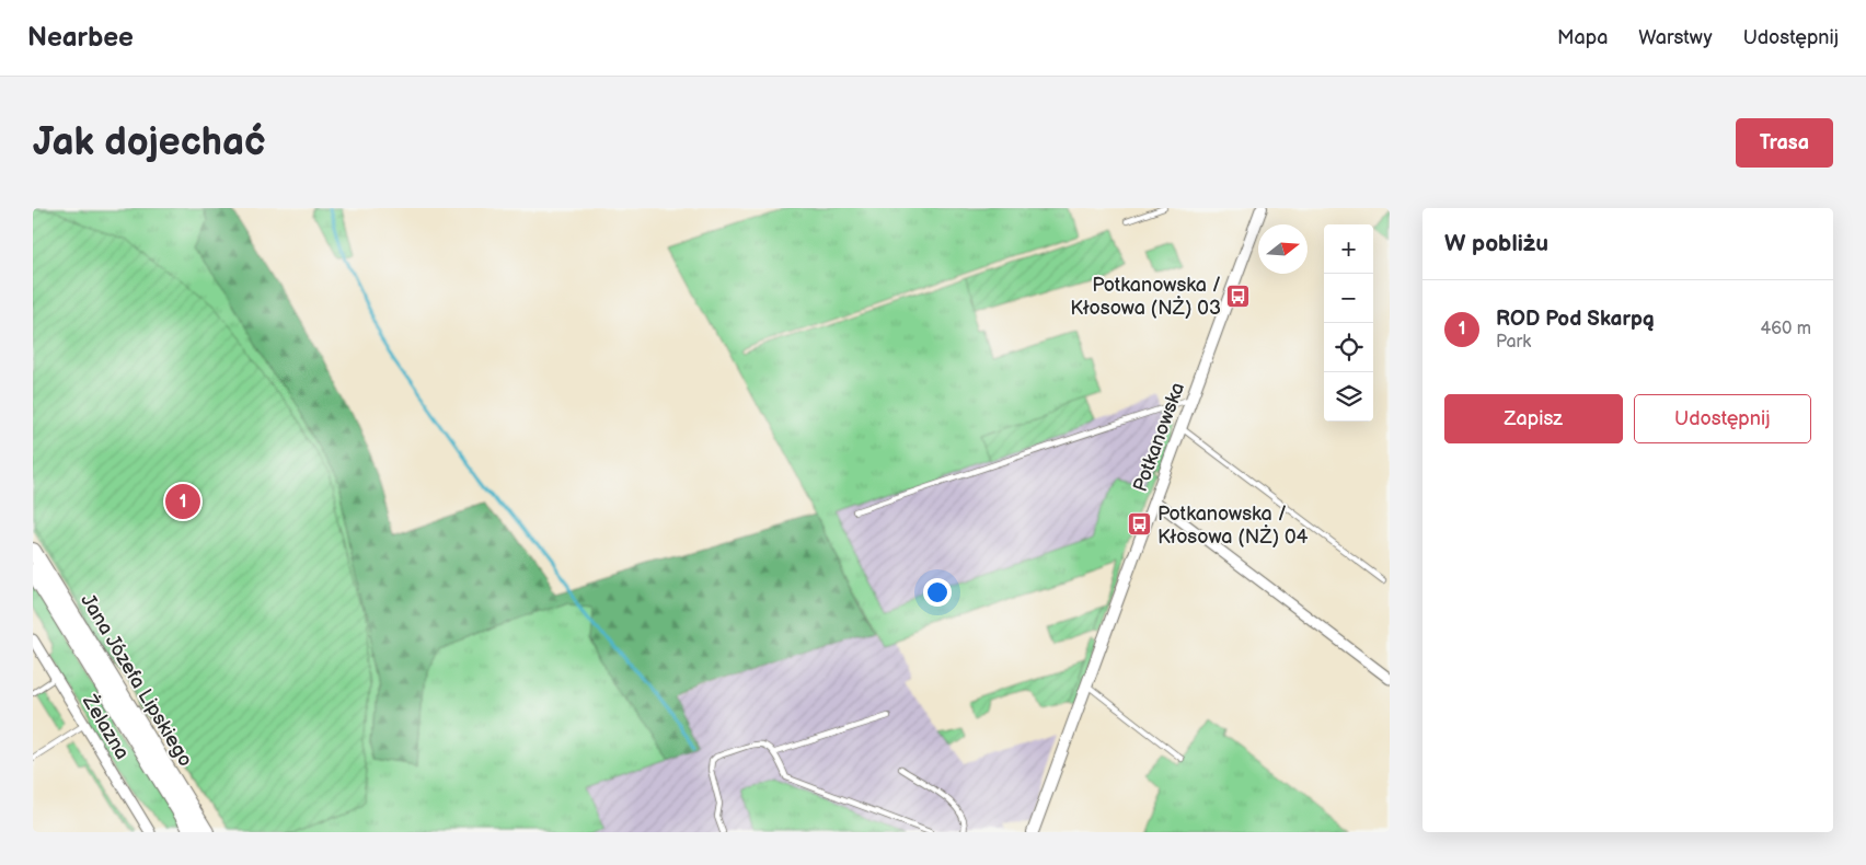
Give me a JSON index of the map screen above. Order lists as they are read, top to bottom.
{
  "streets": {
    "main road": ["Jana Józefa Lipskiego"],
    "street": ["Potkanowska", "Żelazna"]
  },
  "places": {
    "bus stop": ["Potkanowska / Kłosowa (NŻ) 03", "Potkanowska / Kłosowa (NŻ) 04"]
  },
  "north": "right",
  "page": {
    "header": "Nearbee",
    "nav": ["Mapa", "Warstwy", "Udostępnij"],
    "buttons": [
      "Trasa",
      ["Zapisz", "Udostępnij"]
    ],
    "title": "Jak dojechać",
    "heading": "W pobliżu",
    "map_buttons": ["+", "−"],
    "list": [
      {
        "mark": "1",
        "name": "ROD Pod Skarpą",
        "note": "Park",
        "value": "460 m"
      }
    ],
    "pins": "1"
  }
}
